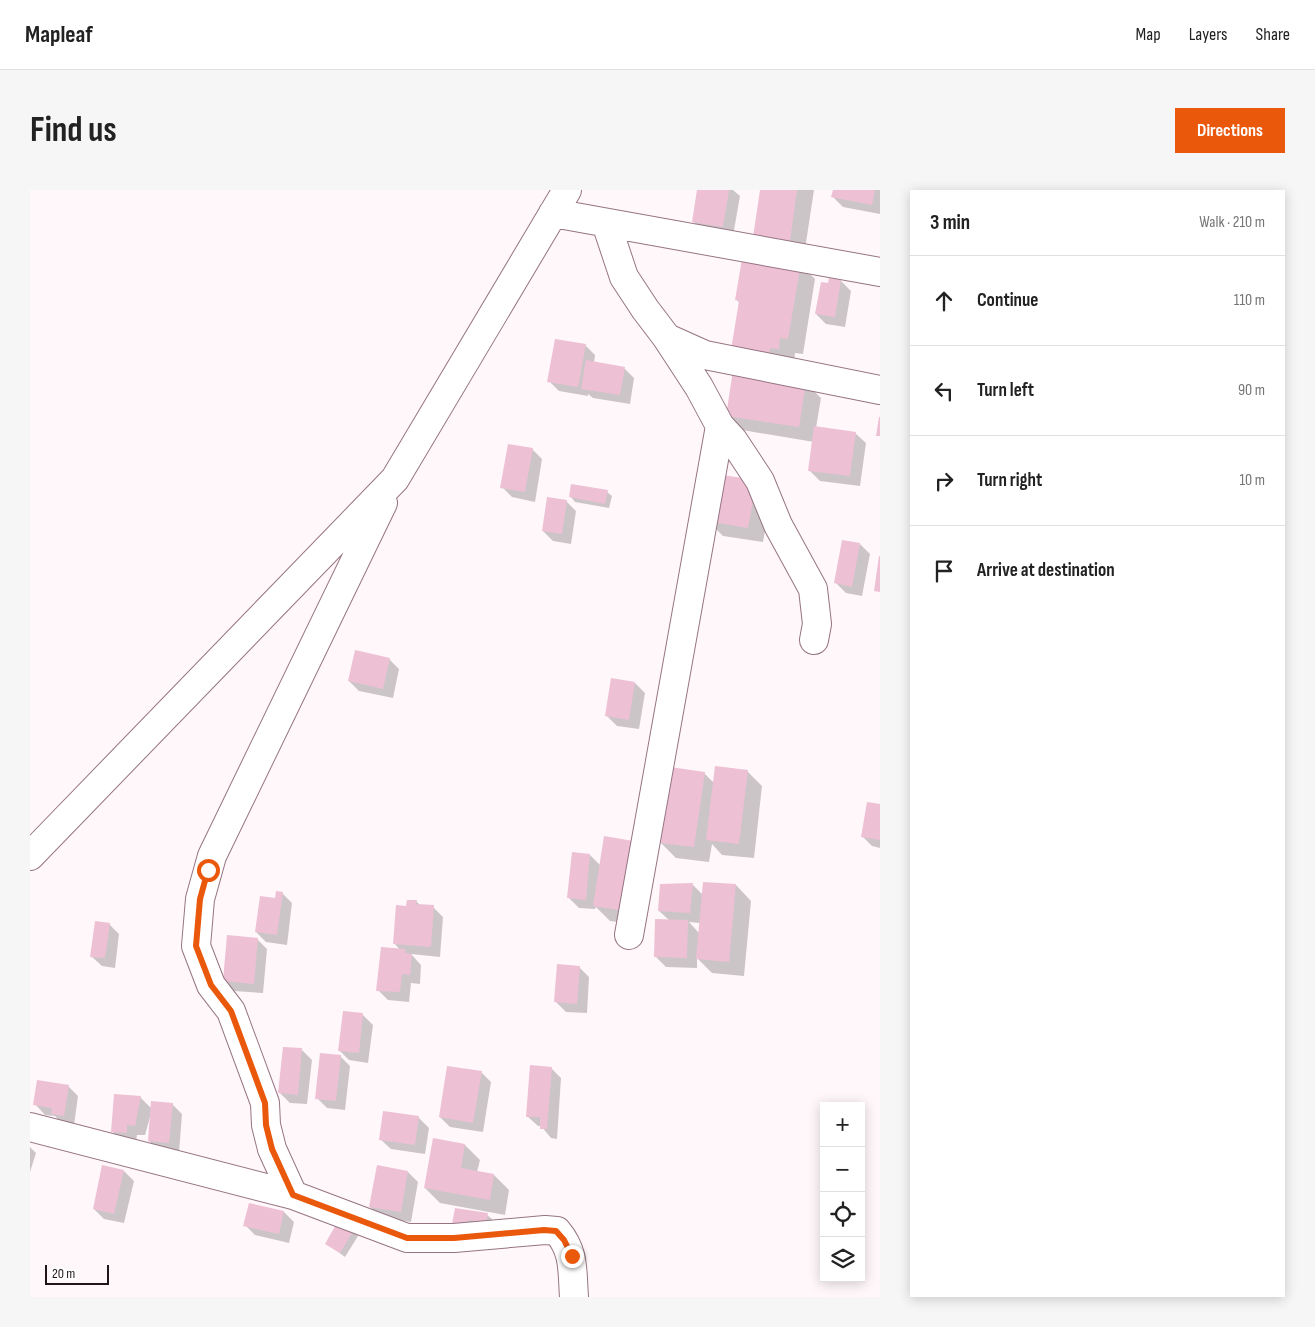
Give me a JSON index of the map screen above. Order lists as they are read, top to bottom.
{
  "scale_bar": "20 m",
  "page": {
    "header": "Mapleaf",
    "nav": ["Map", "Layers", "Share"],
    "buttons": "Directions",
    "title": "Find us",
    "heading": ["3 min", "Walk · 210 m"],
    "list": [
      ["Continue", "110 m"],
      ["Turn left", "90 m"],
      ["Turn right", "10 m"],
      "Arrive at destination"
    ],
    "map_buttons": ["+", "−"],
    "scale": "20 m"
  }
}
